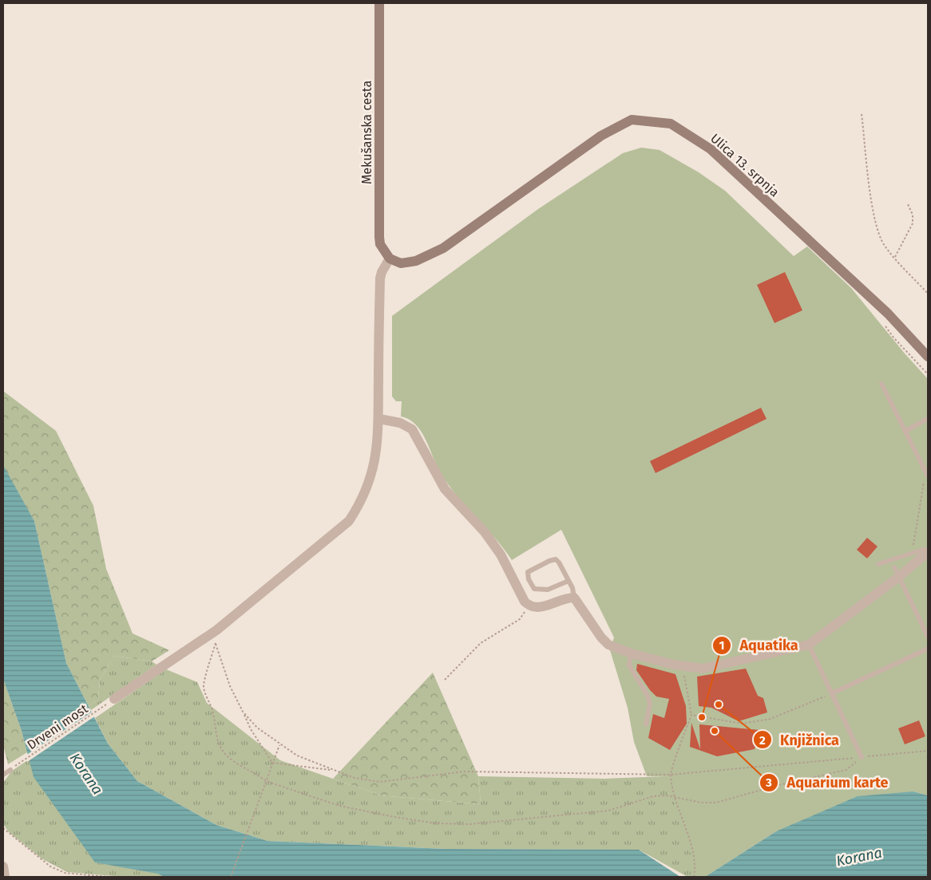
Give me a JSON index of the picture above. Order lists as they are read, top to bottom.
{
  "streets": {
    "street": ["Mekušanska cesta", "Ulica 13. srpnja"],
    "path": ["Drveni most"]
  },
  "crossings": [
    ["Mekušanska cesta", "Ulica 13. srpnja"]
  ],
  "water": ["Korana"],
  "places": ["Knjižnica", "Aquatika", "Aquarium karte"]
}
